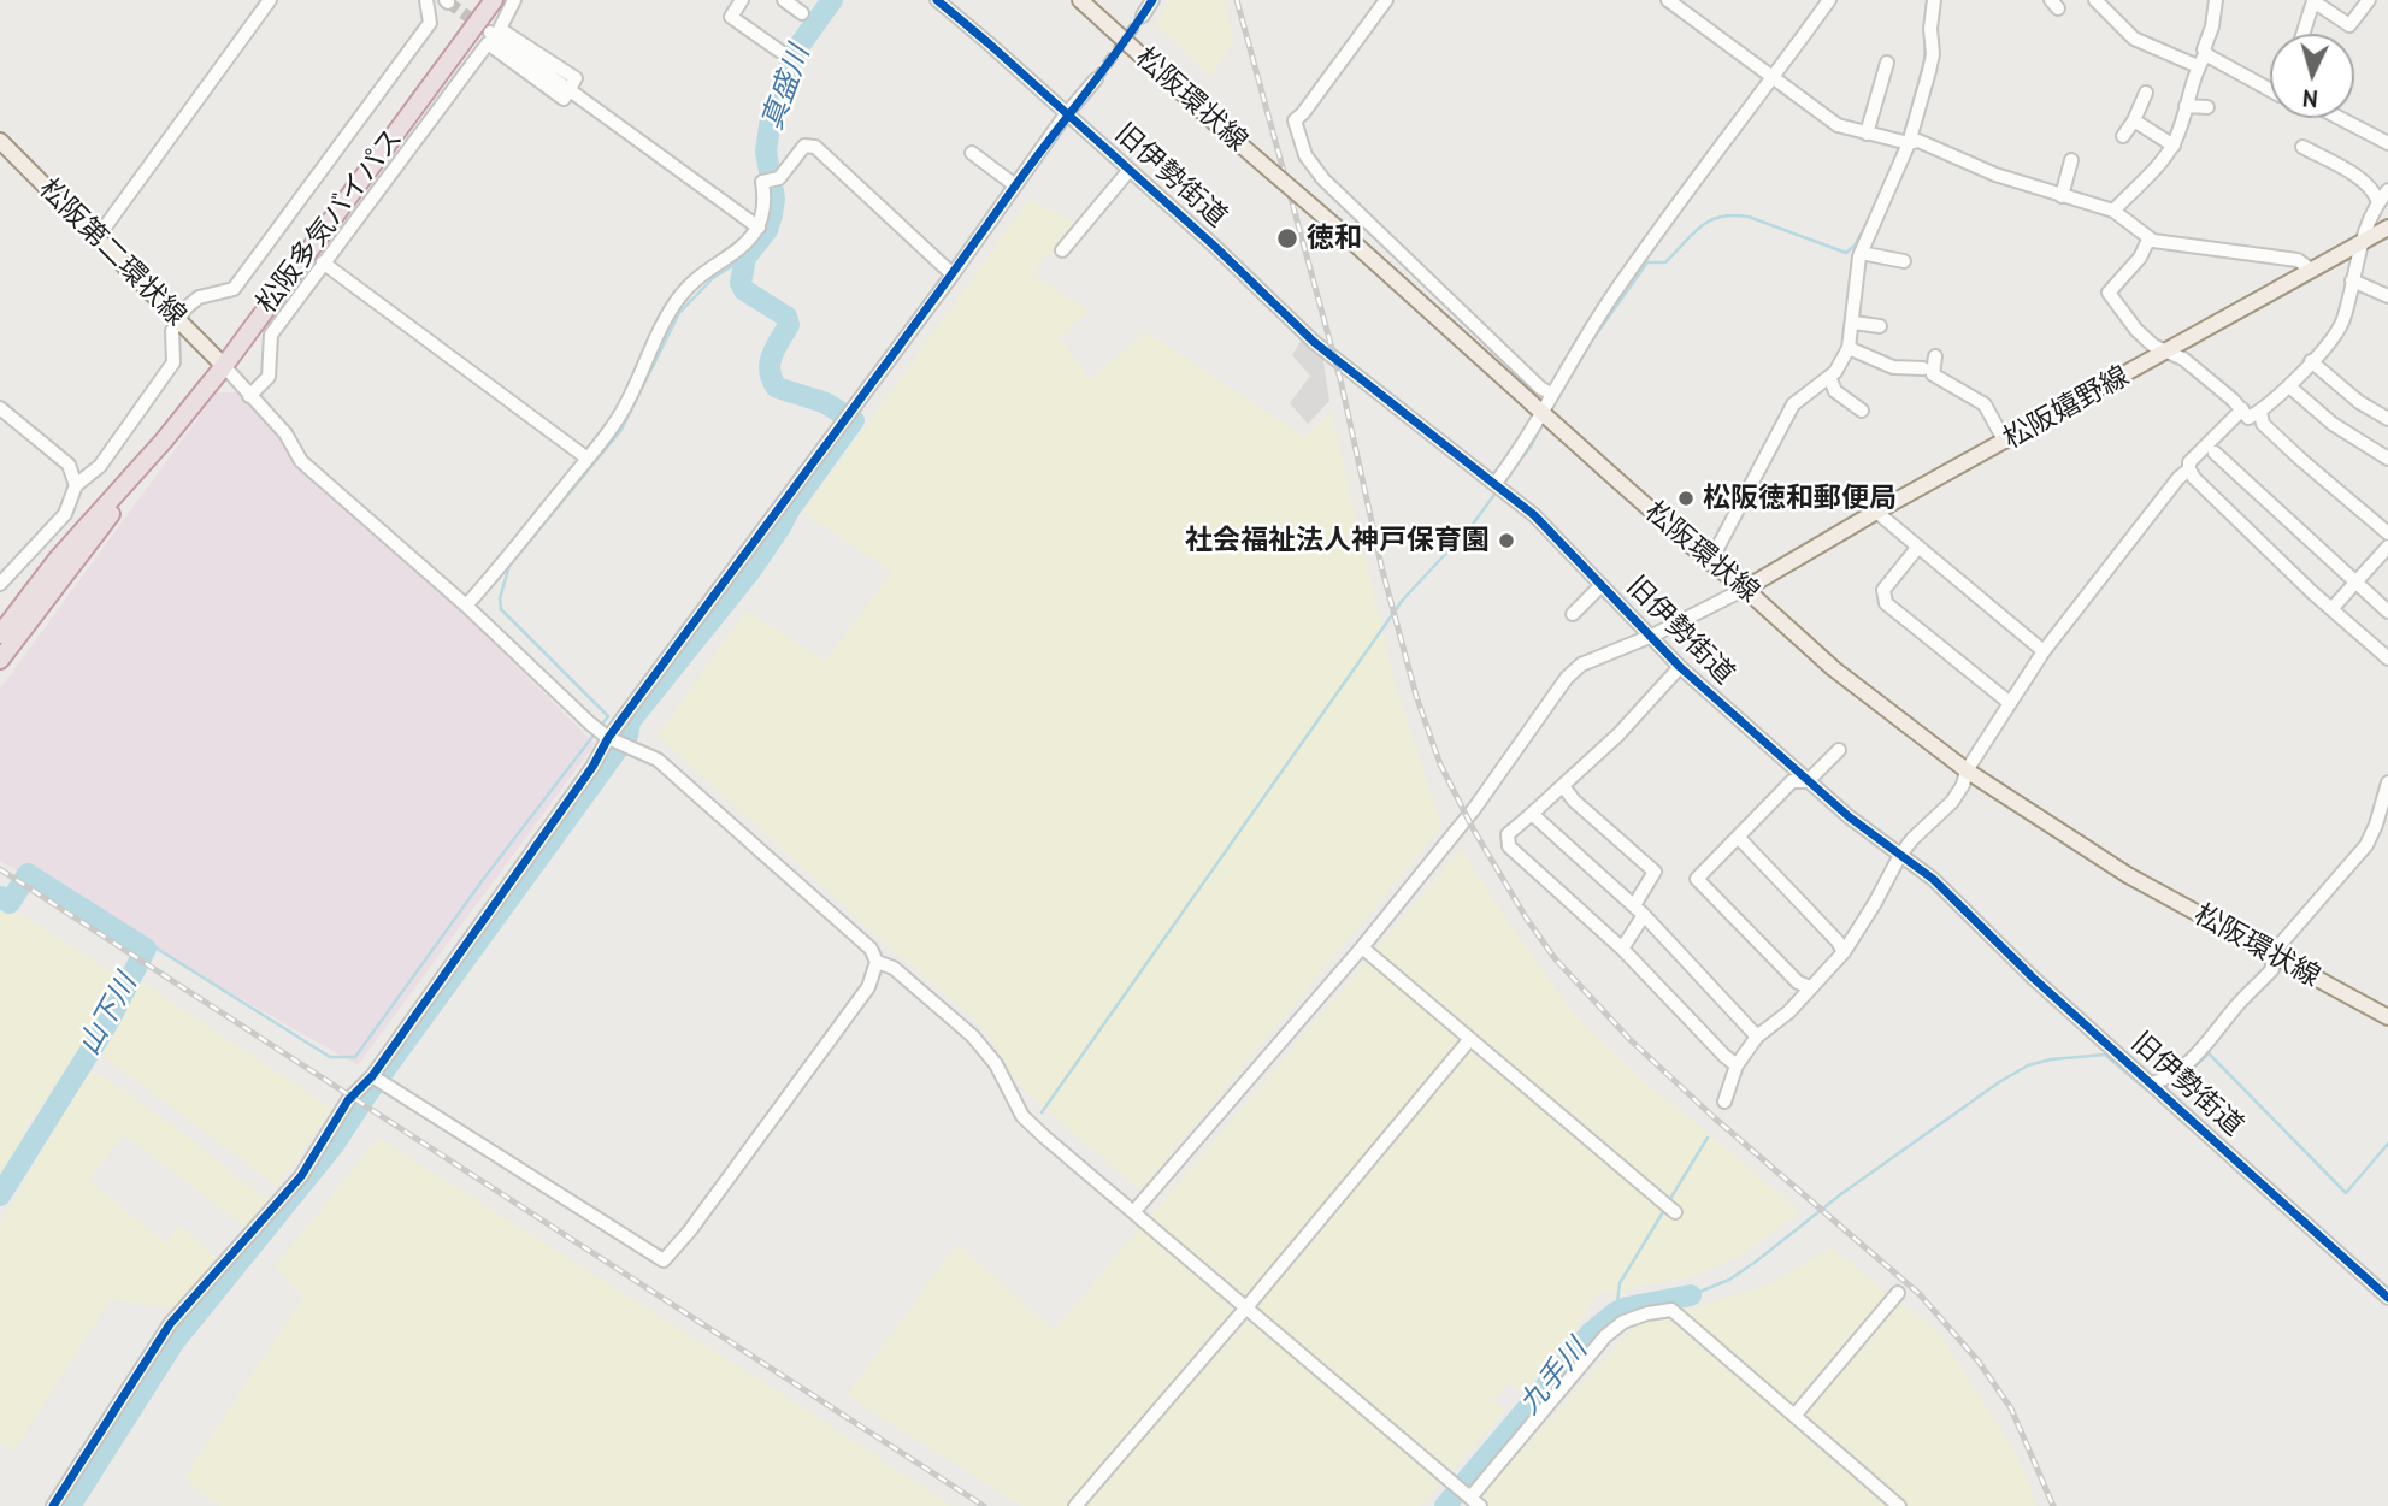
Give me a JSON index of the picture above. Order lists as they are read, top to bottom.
{
  "streets": {
    "highway": ["松阪多気バイパス"],
    "main road": ["松阪環状線", "松阪第二環状線", "松阪嬉野線"],
    "street": ["旧伊勢街道"]
  },
  "crossings": [
    ["松阪環状線", "松阪嬉野線"],
    ["松阪多気バイパス", "松阪第二環状線"]
  ],
  "water": ["真盛川", "山下川", "九手川"],
  "places": ["徳和", "松阪徳和郵便局", "社会福祉法人神戸保育園"],
  "north": "bottom"
}
